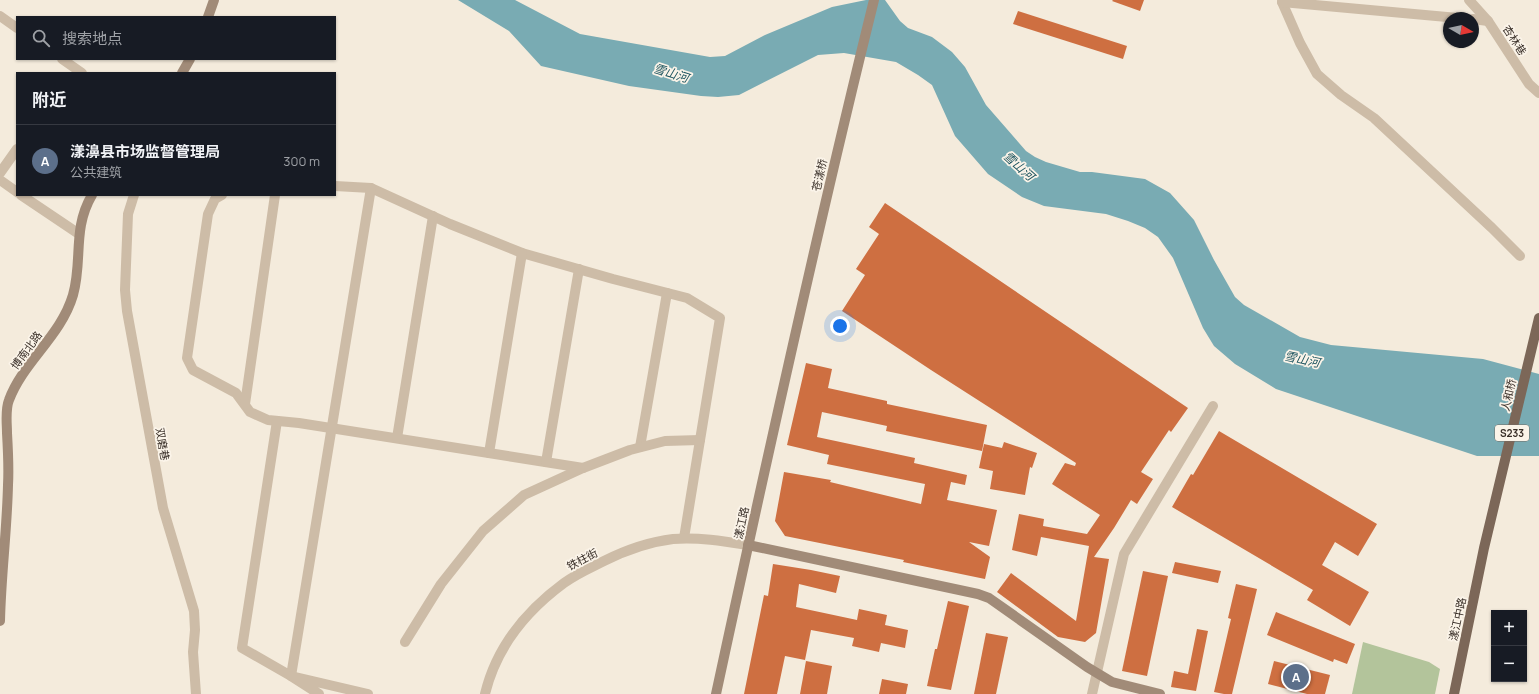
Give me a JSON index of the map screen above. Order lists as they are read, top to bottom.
{
  "streets": {
    "main road": [
      "苍漾桥",
      "博南北路",
      "人和桥",
      "S233",
      "漾江路",
      "漾江中路"
    ],
    "street": ["杏林巷", "双磨巷", "铁柱街"]
  },
  "crossings": [
    ["苍漾桥", "漾江路"],
    ["人和桥", "漾江中路"],
    ["漾江路", "铁柱街"]
  ],
  "water": ["雪山河"],
  "north": "right",
  "page": {
    "search": "搜索地点",
    "heading": "附近",
    "list": [
      {
        "mark": "A",
        "name": "漾濞县市场监督管理局",
        "note": "公共建筑",
        "value": "300 m"
      }
    ],
    "map_buttons": ["+", "−"],
    "pins": "A"
  }
}
